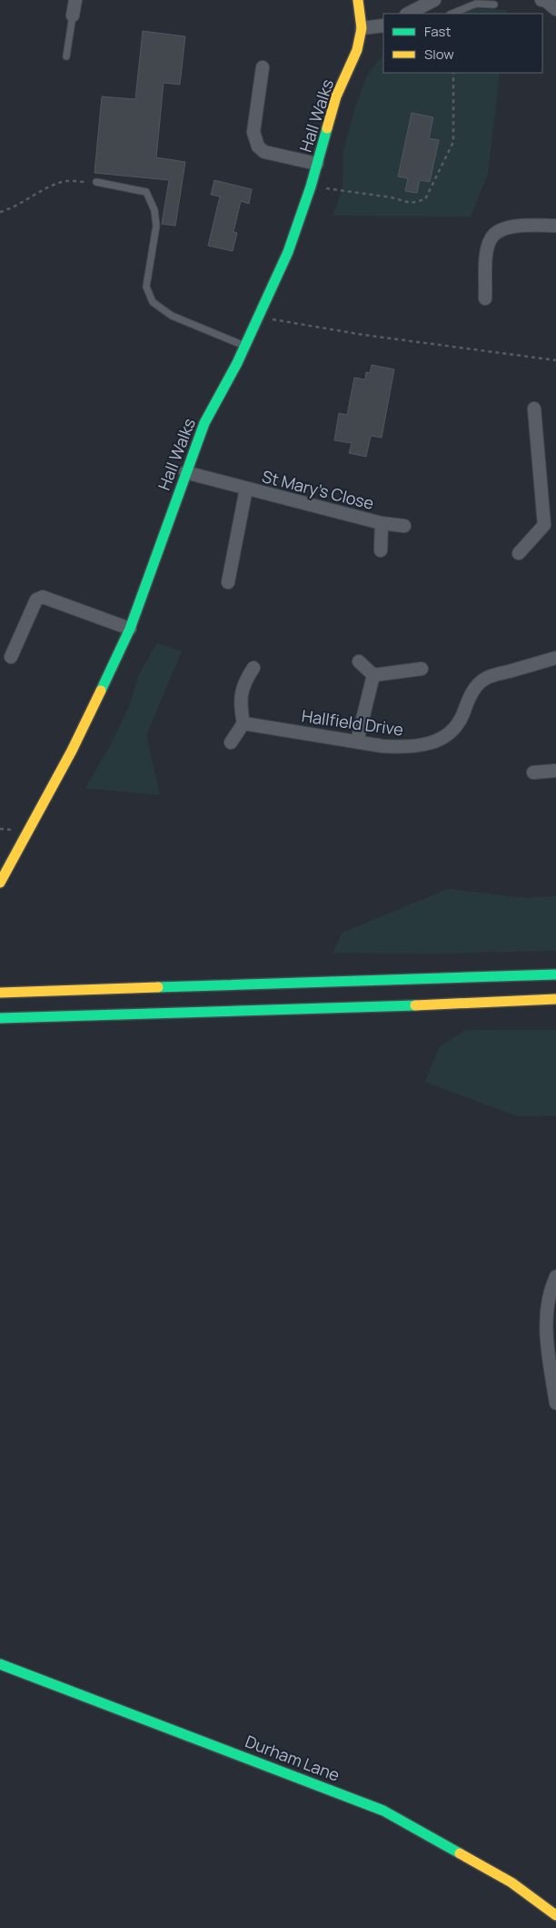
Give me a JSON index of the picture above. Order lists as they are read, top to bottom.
{
  "streets": {
    "main road": ["Hall Walks", "Durham Lane"],
    "street": ["St Mary's Close", "Hallfield Drive"]
  },
  "crossings": [
    ["Hall Walks", "St Mary's Close"]
  ],
  "legend": ["Fast", "Slow"]
}
